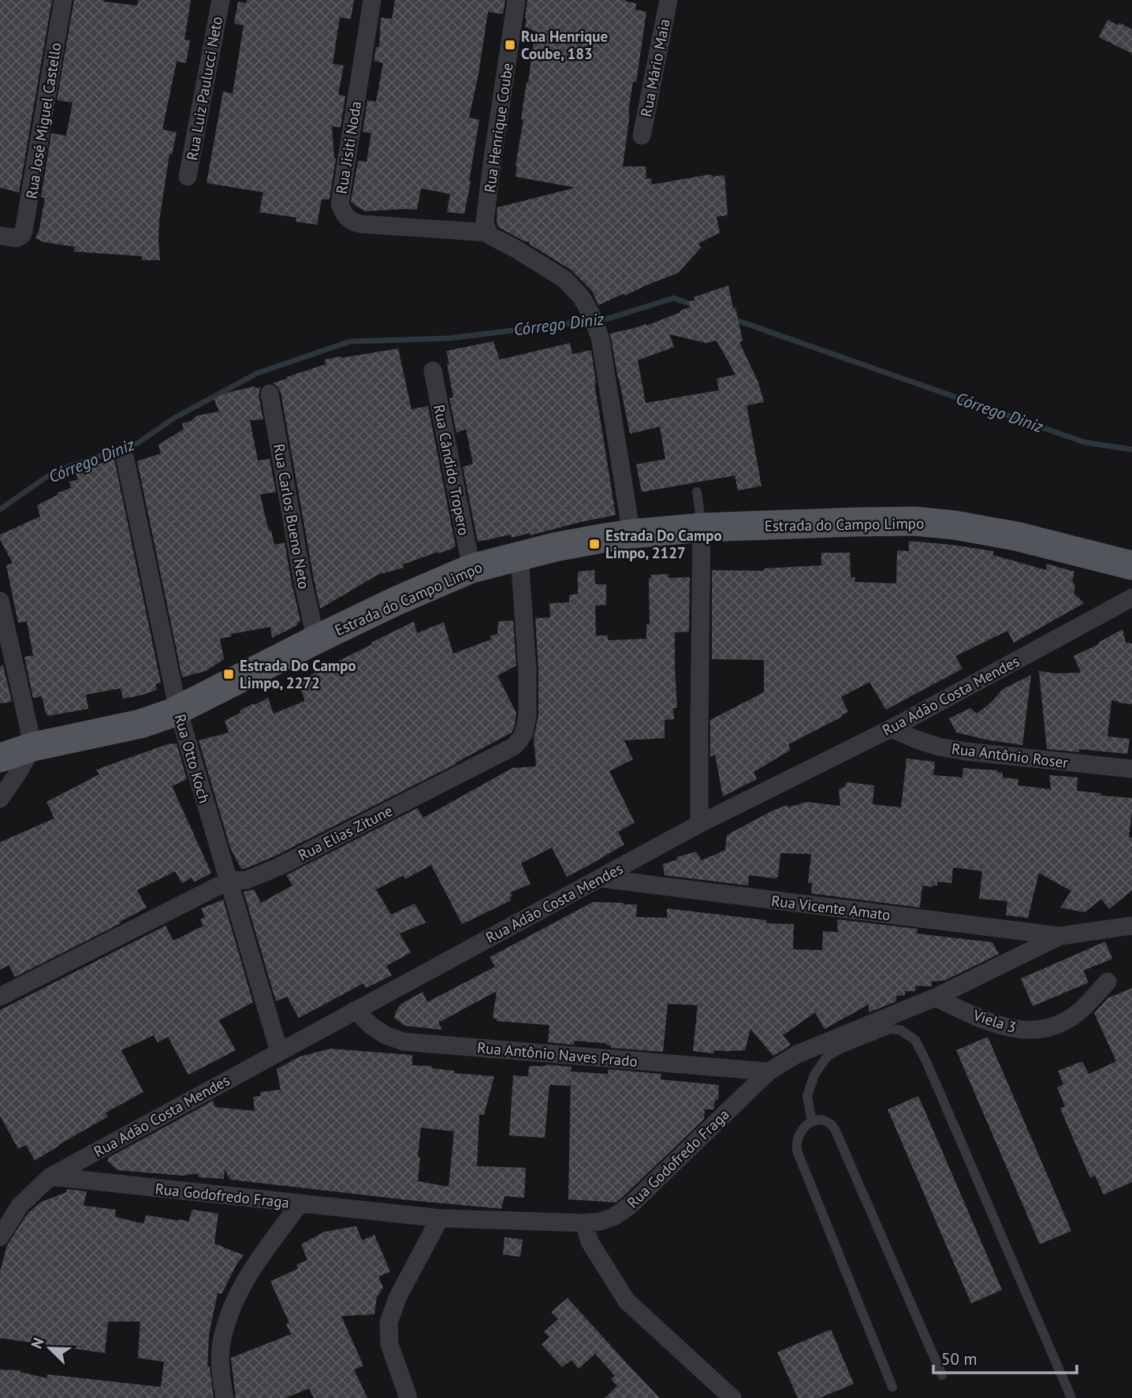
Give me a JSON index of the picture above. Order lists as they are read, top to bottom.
{
  "streets": {
    "main road": ["Estrada do Campo Limpo"],
    "street": [
      "Rua Mário Maia",
      "Rua Luiz Paulucci Neto",
      "Rua José Miguel Castello",
      "Rua Henrique Coube",
      "Rua Jisiti Noda",
      "Rua Cândido Tropero",
      "Rua Carlos Bueno Neto",
      "Rua Adão Costa Mendes",
      "Rua Antônio Roser",
      "Rua Otto Koch",
      "Rua Elias Zitune",
      "Rua Vicente Amato",
      "Viela 3",
      "Rua Antônio Naves Prado",
      "Rua Godofredo Fraga"
    ]
  },
  "crossings": [
    ["Rua Henrique Coube", "Rua Jisiti Noda"],
    ["Rua Cândido Tropero", "Estrada do Campo Limpo"],
    ["Rua Carlos Bueno Neto", "Estrada do Campo Limpo"],
    ["Estrada do Campo Limpo", "Rua Otto Koch"],
    ["Estrada do Campo Limpo", "Rua Elias Zitune"],
    ["Rua Adão Costa Mendes", "Rua Antônio Roser"],
    ["Rua Adão Costa Mendes", "Rua Otto Koch"],
    ["Rua Adão Costa Mendes", "Rua Vicente Amato"],
    ["Rua Adão Costa Mendes", "Rua Antônio Naves Prado"],
    ["Rua Adão Costa Mendes", "Rua Godofredo Fraga"],
    ["Rua Otto Koch", "Rua Elias Zitune"],
    ["Rua Vicente Amato", "Rua Godofredo Fraga"],
    ["Viela 3", "Rua Godofredo Fraga"],
    ["Rua Antônio Naves Prado", "Rua Godofredo Fraga"]
  ],
  "water": ["Córrego Diniz"],
  "places": {
    "transit": ["Rua Henrique Coube, 183", "Estrada Do Campo Limpo, 2127", "Estrada Do Campo Limpo, 2272"]
  },
  "scale_bar": "50 m",
  "north": "top left"
}
